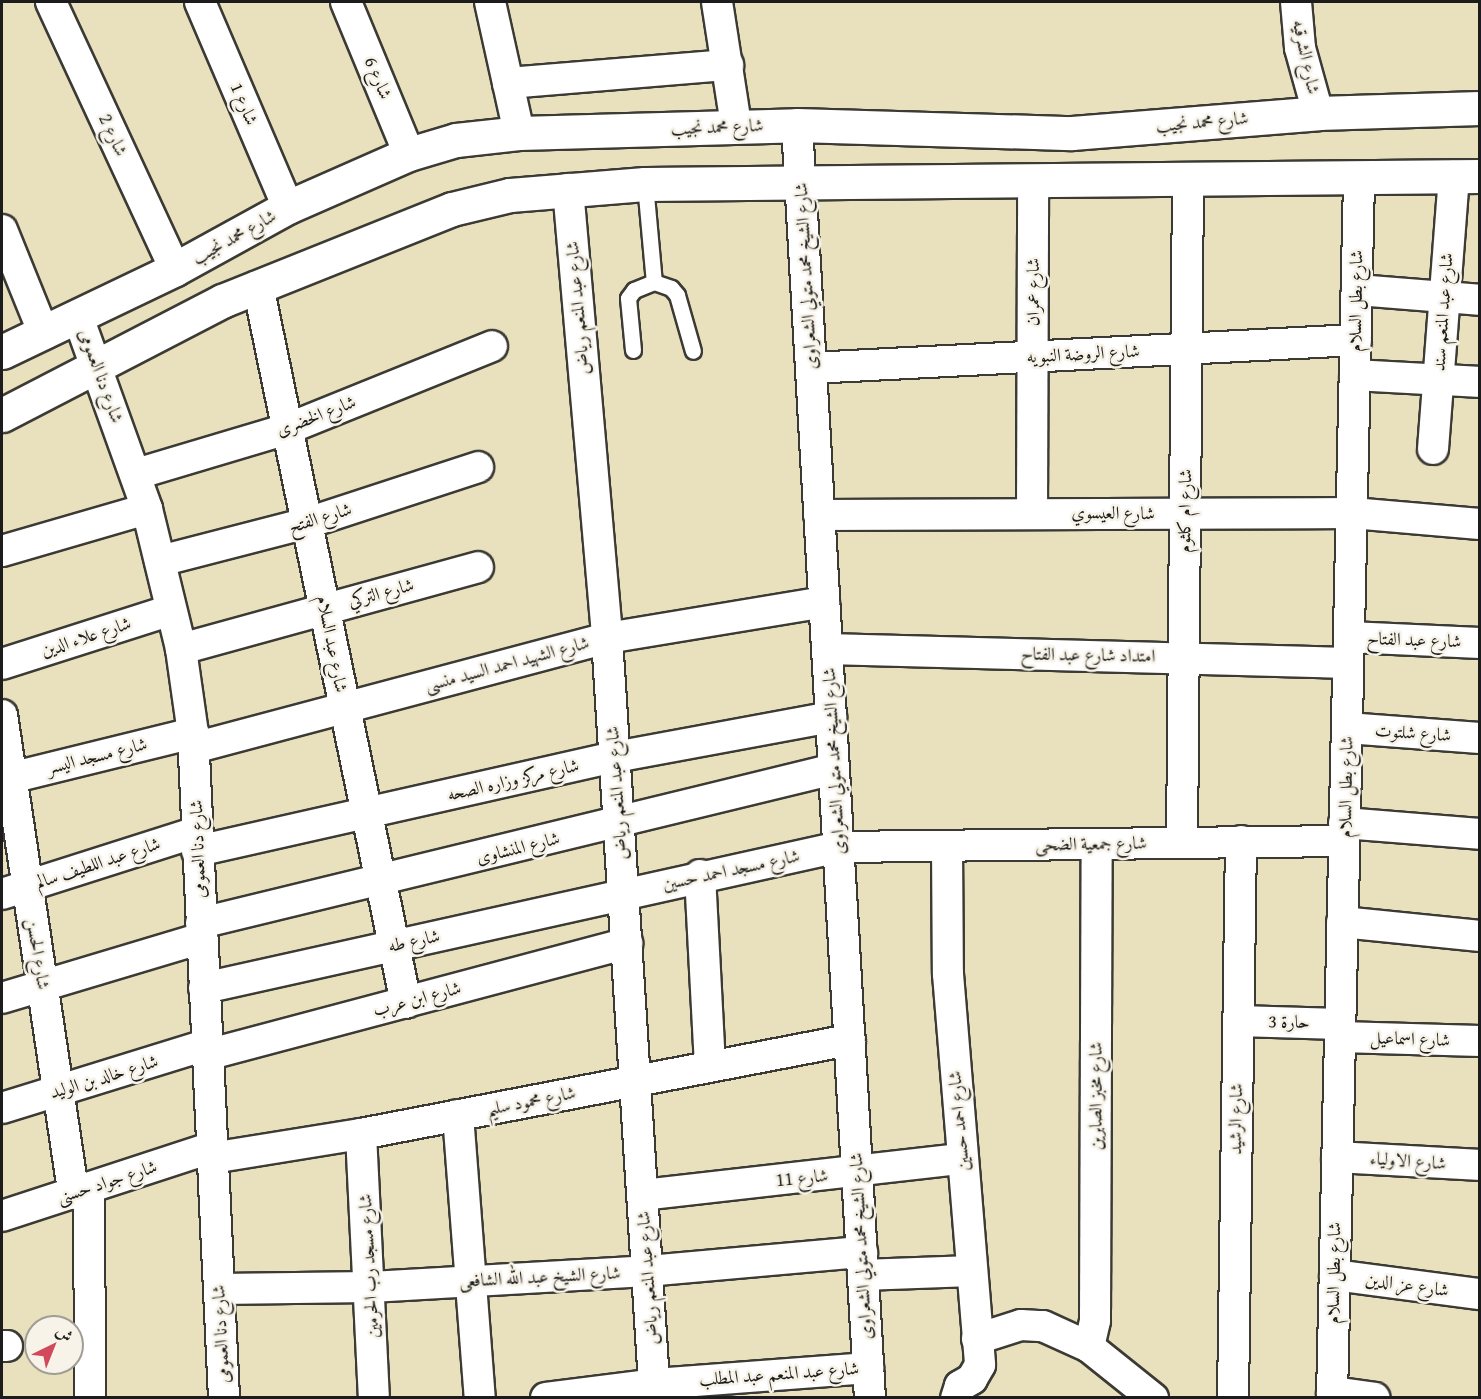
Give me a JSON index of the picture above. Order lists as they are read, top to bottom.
{
  "streets": {
    "main road": ["شارع محمد نجيب"],
    "street": [
      "شارع الشرقيه",
      "شارع 6",
      "شارع 1",
      "شارع 2",
      "شارع الشيخ محمد متولي الشعراوى",
      "شارع عمران",
      "شارع بطل السلام",
      "شارع عبد المنعم رياض",
      "شارع عبد المنعم سند",
      "شارع الروضة النبويه",
      "شارع دنا العمومى",
      "شارع الخضرى",
      "شارع ام كلثوم",
      "شارع العيسوي",
      "شارع الفتح",
      "شارع التركي",
      "شارع علاء الدين",
      "شارع عبد الفتاح",
      "شارع عبد السلام",
      "امتداد شارع عبد الفتاح",
      "شارع الشهيد احمد السيد منسى",
      "شارع شلتوت",
      "شارع مسجد اليسر",
      "شارع مركز وزاره الصحه",
      "شارع جمعية الضحى",
      "شارع المنشاوى",
      "شارع عبد اللطيف سالم",
      "شارع مسجد احمد حسين",
      "شارع طه",
      "شارع الحسن",
      "شارع ابن عرب",
      "حارة 3",
      "شارع اسماعيل",
      "شارع خالد بن الوليد",
      "شارع مخبز الصابرين",
      "شارع محمود سليم",
      "شارع الرشيد",
      "شارع احمد حسين",
      "شارع الاولياء",
      "شارع 11",
      "شارع جواد حسنى",
      "شارع مسجد رب الحرمين",
      "شارع الشيخ عبد الله الشافعى",
      "شارع عز الدين",
      "شارع عبد المنعم عبد المطلب"
    ]
  },
  "crossings": [
    ["شارع الشرقيه", "شارع محمد نجيب"],
    ["شارع 6", "شارع محمد نجيب"],
    ["شارع 1", "شارع محمد نجيب"],
    ["شارع محمد نجيب", "شارع 2"],
    ["شارع محمد نجيب", "شارع الشيخ محمد متولي الشعراوى"],
    ["شارع محمد نجيب", "شارع دنا العمومى"],
    ["شارع الشيخ محمد متولي الشعراوى", "شارع الروضة النبويه"],
    ["شارع الشيخ محمد متولي الشعراوى", "شارع العيسوي"],
    ["شارع الشيخ محمد متولي الشعراوى", "امتداد شارع عبد الفتاح"],
    ["شارع الشيخ محمد متولي الشعراوى", "شارع الشهيد احمد السيد منسى"],
    ["شارع الشيخ محمد متولي الشعراوى", "شارع مركز وزاره الصحه"],
    ["شارع الشيخ محمد متولي الشعراوى", "شارع جمعية الضحى"],
    ["شارع الشيخ محمد متولي الشعراوى", "شارع المنشاوى"],
    ["شارع الشيخ محمد متولي الشعراوى", "شارع مسجد احمد حسين"],
    ["شارع الشيخ محمد متولي الشعراوى", "شارع محمود سليم"],
    ["شارع الشيخ محمد متولي الشعراوى", "شارع 11"],
    ["شارع الشيخ محمد متولي الشعراوى", "شارع الشيخ عبد الله الشافعى"],
    ["شارع الشيخ محمد متولي الشعراوى", "شارع عبد المنعم عبد المطلب"],
    ["شارع عمران", "شارع الروضة النبويه"],
    ["شارع عمران", "شارع العيسوي"],
    ["شارع بطل السلام", "شارع الروضة النبويه"],
    ["شارع بطل السلام", "شارع العيسوي"],
    ["شارع بطل السلام", "شارع عبد الفتاح"],
    ["شارع بطل السلام", "امتداد شارع عبد الفتاح"],
    ["شارع بطل السلام", "شارع شلتوت"],
    ["شارع بطل السلام", "شارع جمعية الضحى"],
    ["شارع بطل السلام", "حارة 3"],
    ["شارع بطل السلام", "شارع اسماعيل"],
    ["شارع بطل السلام", "شارع الاولياء"],
    ["شارع بطل السلام", "شارع عز الدين"],
    ["شارع عبد المنعم رياض", "شارع الشهيد احمد السيد منسى"],
    ["شارع عبد المنعم رياض", "شارع مركز وزاره الصحه"],
    ["شارع عبد المنعم رياض", "شارع المنشاوى"],
    ["شارع عبد المنعم رياض", "شارع مسجد احمد حسين"],
    ["شارع عبد المنعم رياض", "شارع طه"],
    ["شارع عبد المنعم رياض", "شارع ابن عرب"],
    ["شارع عبد المنعم رياض", "شارع محمود سليم"],
    ["شارع عبد المنعم رياض", "شارع 11"],
    ["شارع عبد المنعم رياض", "شارع الشيخ عبد الله الشافعى"],
    ["شارع عبد المنعم رياض", "شارع عبد المنعم عبد المطلب"],
    ["شارع الروضة النبويه", "شارع ام كلثوم"],
    ["شارع دنا العمومى", "شارع الخضرى"],
    ["شارع دنا العمومى", "شارع الفتح"],
    ["شارع دنا العمومى", "شارع التركي"],
    ["شارع دنا العمومى", "شارع علاء الدين"],
    ["شارع دنا العمومى", "شارع الشهيد احمد السيد منسى"],
    ["شارع دنا العمومى", "شارع مسجد اليسر"],
    ["شارع دنا العمومى", "شارع مركز وزاره الصحه"],
    ["شارع دنا العمومى", "شارع المنشاوى"],
    ["شارع دنا العمومى", "شارع عبد اللطيف سالم"],
    ["شارع دنا العمومى", "شارع طه"],
    ["شارع دنا العمومى", "شارع ابن عرب"],
    ["شارع دنا العمومى", "شارع خالد بن الوليد"],
    ["شارع دنا العمومى", "شارع محمود سليم"],
    ["شارع دنا العمومى", "شارع جواد حسنى"],
    ["شارع دنا العمومى", "شارع الشيخ عبد الله الشافعى"],
    ["شارع الخضرى", "شارع عبد السلام"],
    ["شارع ام كلثوم", "شارع العيسوي"],
    ["شارع ام كلثوم", "امتداد شارع عبد الفتاح"],
    ["شارع ام كلثوم", "شارع جمعية الضحى"],
    ["شارع الفتح", "شارع عبد السلام"],
    ["شارع التركي", "شارع عبد السلام"],
    ["شارع عبد الفتاح", "امتداد شارع عبد الفتاح"],
    ["شارع عبد السلام", "شارع الشهيد احمد السيد منسى"],
    ["شارع عبد السلام", "شارع مركز وزاره الصحه"],
    ["شارع عبد السلام", "شارع المنشاوى"],
    ["شارع عبد السلام", "شارع طه"],
    ["شارع عبد السلام", "شارع ابن عرب"],
    ["شارع الشهيد احمد السيد منسى", "شارع مسجد اليسر"],
    ["شارع مسجد اليسر", "شارع الحسن"],
    ["شارع مركز وزاره الصحه", "شارع عبد اللطيف سالم"],
    ["شارع جمعية الضحى", "شارع مسجد احمد حسين"],
    ["شارع جمعية الضحى", "شارع مخبز الصابرين"],
    ["شارع جمعية الضحى", "شارع الرشيد"],
    ["شارع جمعية الضحى", "شارع احمد حسين"],
    ["شارع المنشاوى", "شارع الحسن"],
    ["شارع عبد اللطيف سالم", "شارع الحسن"],
    ["شارع مسجد احمد حسين", "شارع طه"],
    ["شارع الحسن", "شارع خالد بن الوليد"],
    ["شارع الحسن", "شارع جواد حسنى"],
    ["شارع ابن عرب", "شارع خالد بن الوليد"],
    ["حارة 3", "شارع اسماعيل"],
    ["حارة 3", "شارع الرشيد"],
    ["شارع محمود سليم", "شارع جواد حسنى"],
    ["شارع محمود سليم", "شارع مسجد رب الحرمين"],
    ["شارع احمد حسين", "شارع 11"],
    ["شارع احمد حسين", "شارع الشيخ عبد الله الشافعى"],
    ["شارع مسجد رب الحرمين", "شارع الشيخ عبد الله الشافعى"]
  ],
  "north": "top right"
}
